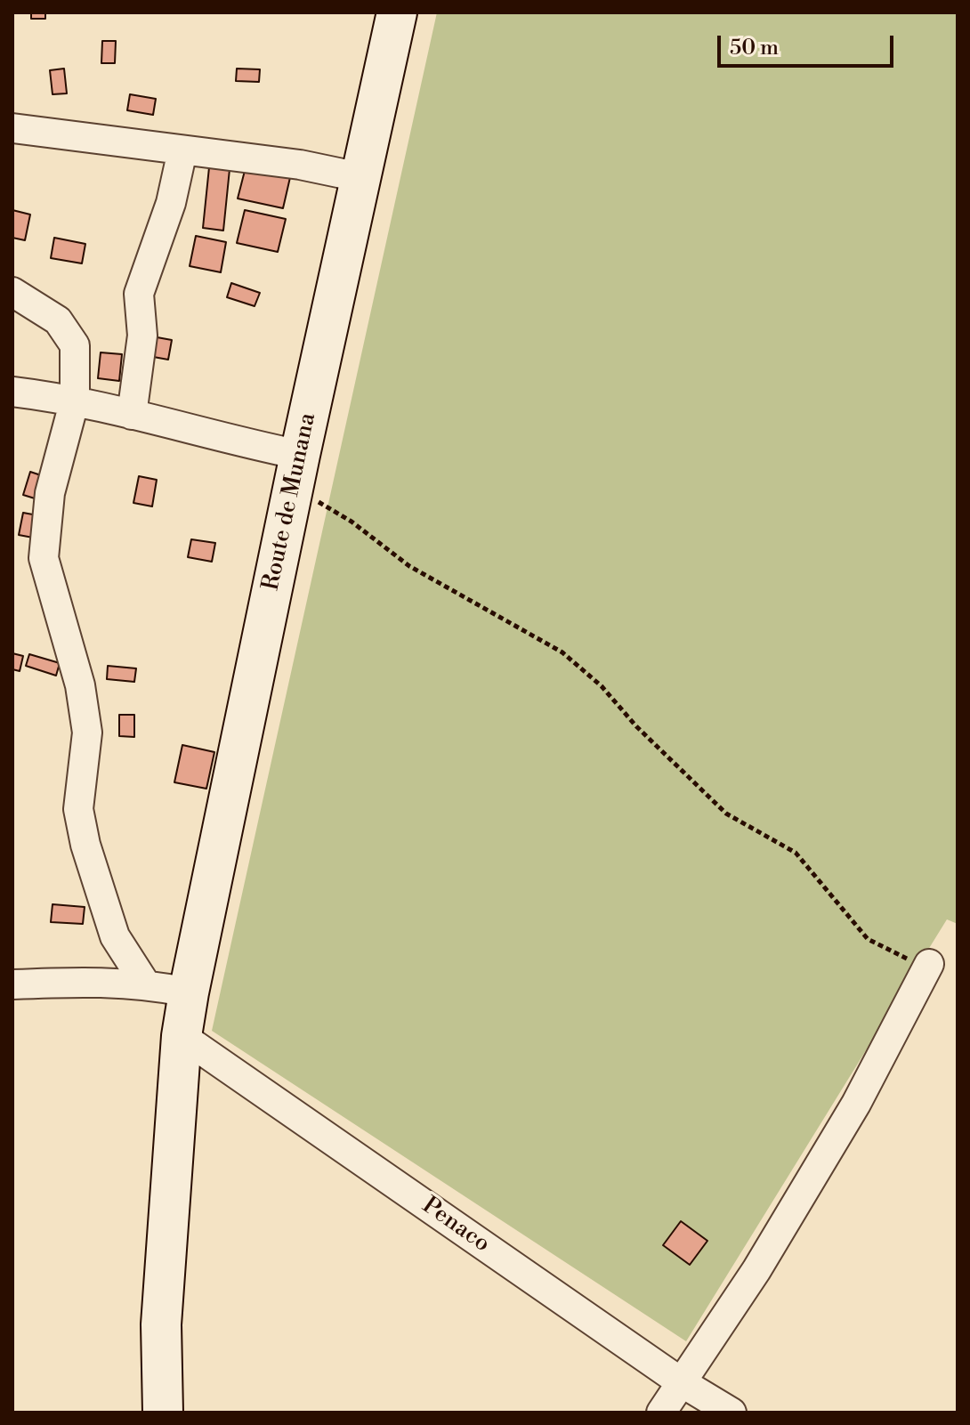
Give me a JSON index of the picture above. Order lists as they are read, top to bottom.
{
  "streets": {
    "main road": ["Route de Munana"],
    "street": ["Penaco"]
  },
  "crossings": [
    ["Route de Munana", "Penaco"]
  ],
  "scale_bar": "50 m"
}
